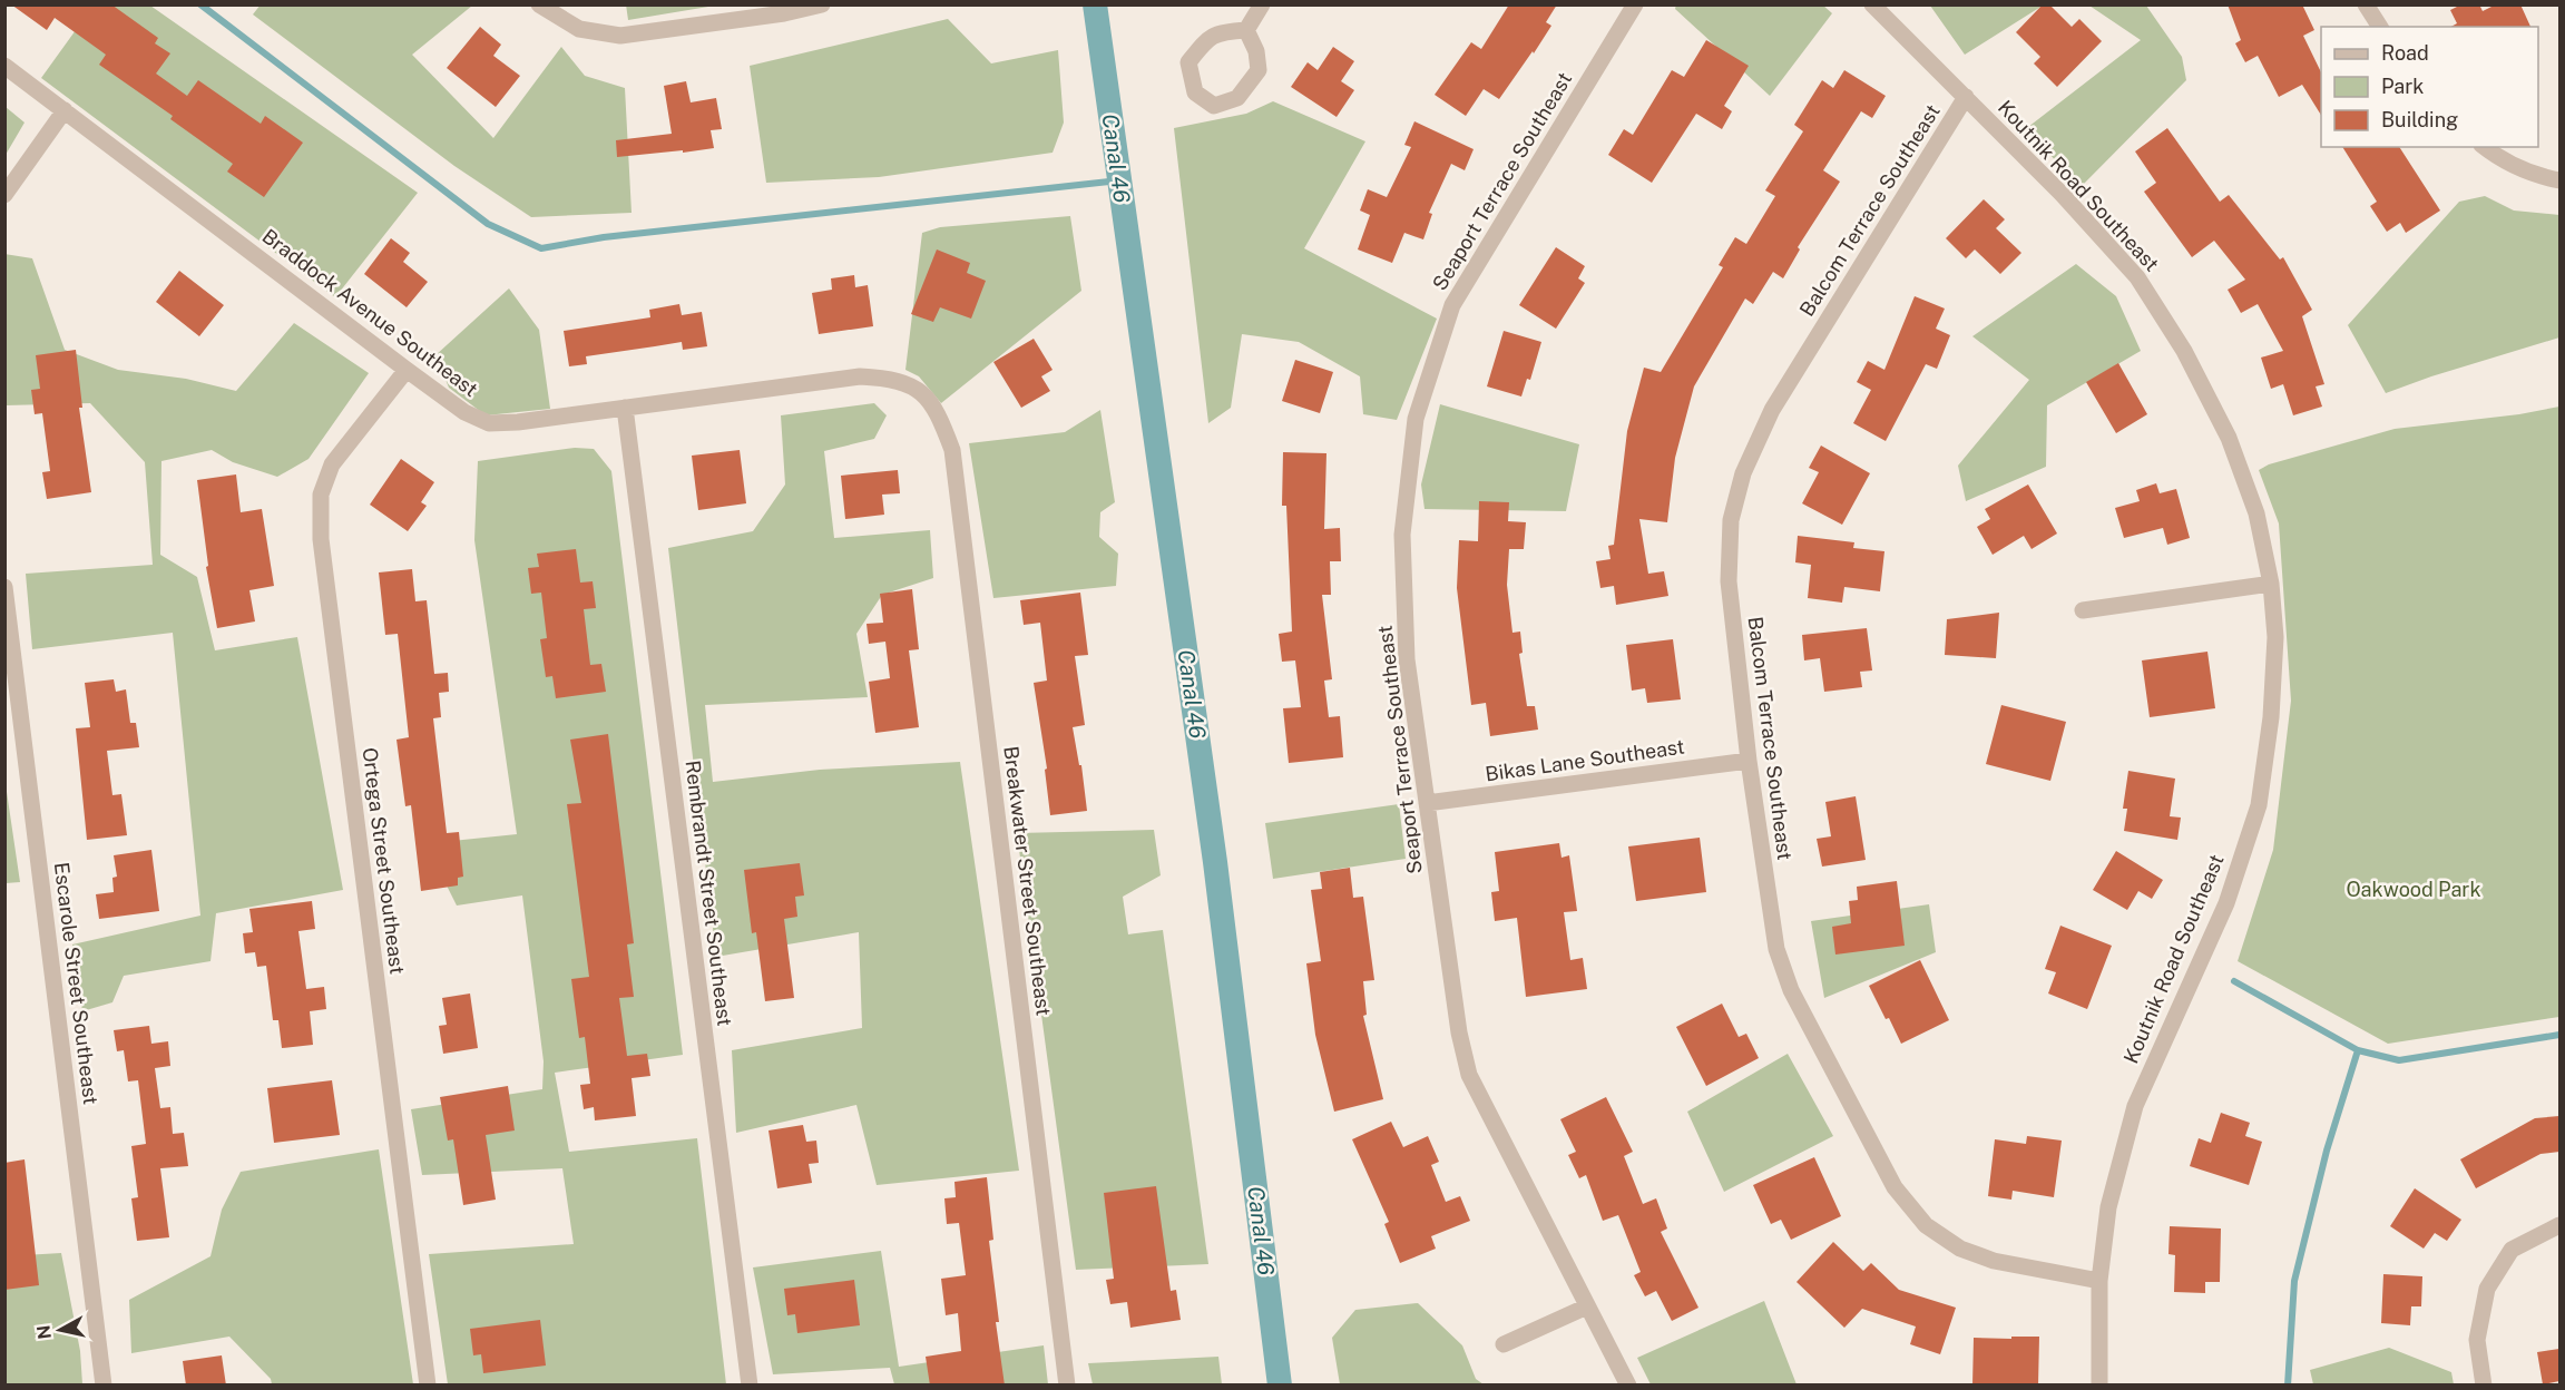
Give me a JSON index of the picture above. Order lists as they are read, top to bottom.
{
  "streets": {
    "street": [
      "Seaport Terrace Southeast",
      "Koutnik Road Southeast",
      "Balcom Terrace Southeast",
      "Braddock Avenue Southeast",
      "Bikas Lane Southeast",
      "Ortega Street Southeast",
      "Breakwater Street Southeast",
      "Rembrandt Street Southeast",
      "Escarole Street Southeast"
    ]
  },
  "crossings": [
    ["Seaport Terrace Southeast", "Bikas Lane Southeast"],
    ["Koutnik Road Southeast", "Balcom Terrace Southeast"],
    ["Balcom Terrace Southeast", "Bikas Lane Southeast"],
    ["Braddock Avenue Southeast", "Ortega Street Southeast"],
    ["Braddock Avenue Southeast", "Breakwater Street Southeast"],
    ["Braddock Avenue Southeast", "Rembrandt Street Southeast"]
  ],
  "water": ["Canal 46"],
  "parks": ["Oakwood Park"],
  "legend": ["Road", "Park", "Building"],
  "north": "left"
}
